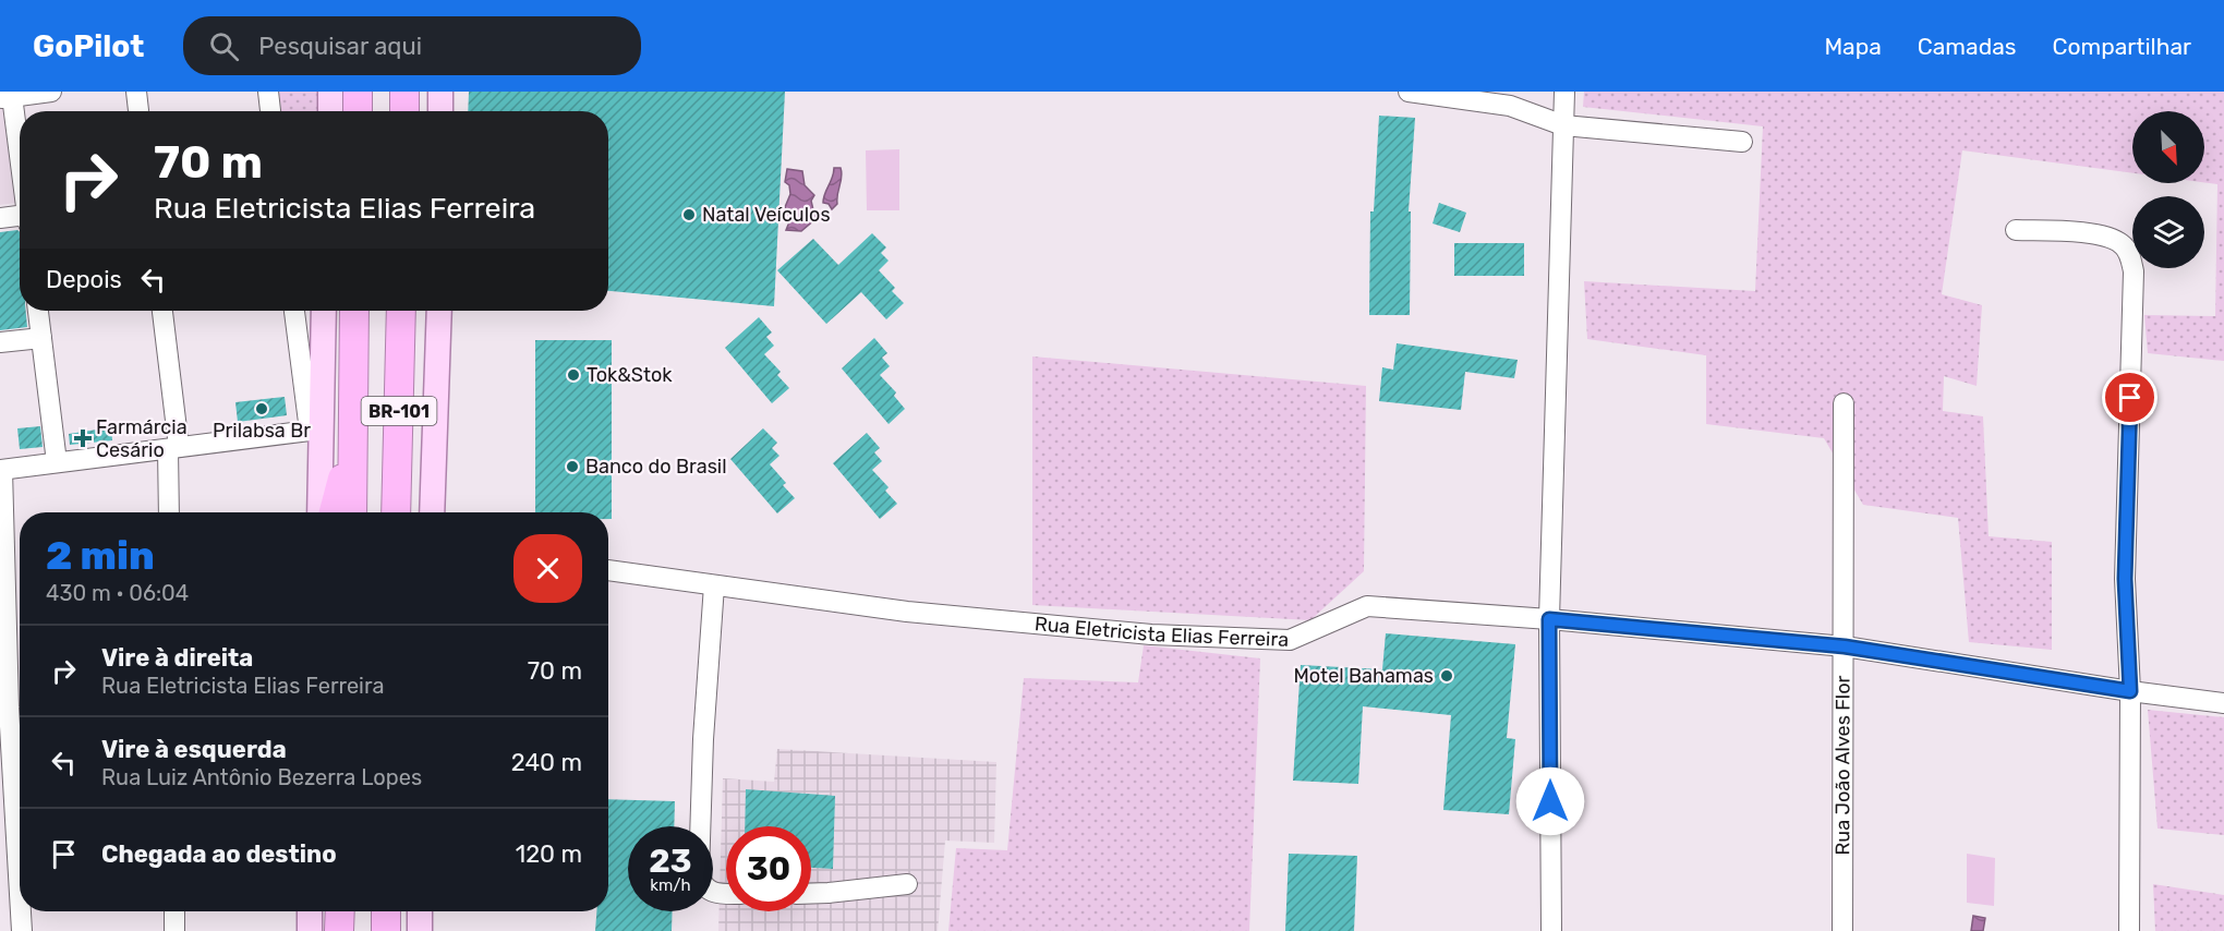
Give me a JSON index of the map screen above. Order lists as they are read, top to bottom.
{
  "streets": {
    "highway": ["BR-101"],
    "street": ["Rua Eletricista Elias Ferreira", "Rua João Alves Flor"]
  },
  "crossings": [
    ["Rua Eletricista Elias Ferreira", "Rua João Alves Flor"]
  ],
  "places": {
    "other": [
      "Natal Veículos",
      "Tok&Stok",
      "Prilabsa Br",
      "Banco do Brasil",
      "Motel Bahamas"
    ],
    "health": ["Farmárcia Cesário"]
  },
  "north": "bottom right",
  "page": {
    "header": "GoPilot",
    "search": "Pesquisar aqui",
    "nav": ["Mapa", "Camadas", "Compartilhar"],
    "turn": ["70 m", "Rua Eletricista Elias Ferreira"],
    "then": "Depois",
    "heading": ["2 min", "430 m · 06:04"],
    "list": [
      {
        "name": "Vire à direita",
        "note": "Rua Eletricista Elias Ferreira",
        "value": "70 m"
      },
      {
        "name": "Vire à esquerda",
        "note": "Rua Luiz Antônio Bezerra Lopes",
        "value": "240 m"
      },
      {
        "name": "Chegada ao destino",
        "value": "120 m"
      }
    ],
    "speed": "23 km/h",
    "limit": "30"
  }
}
